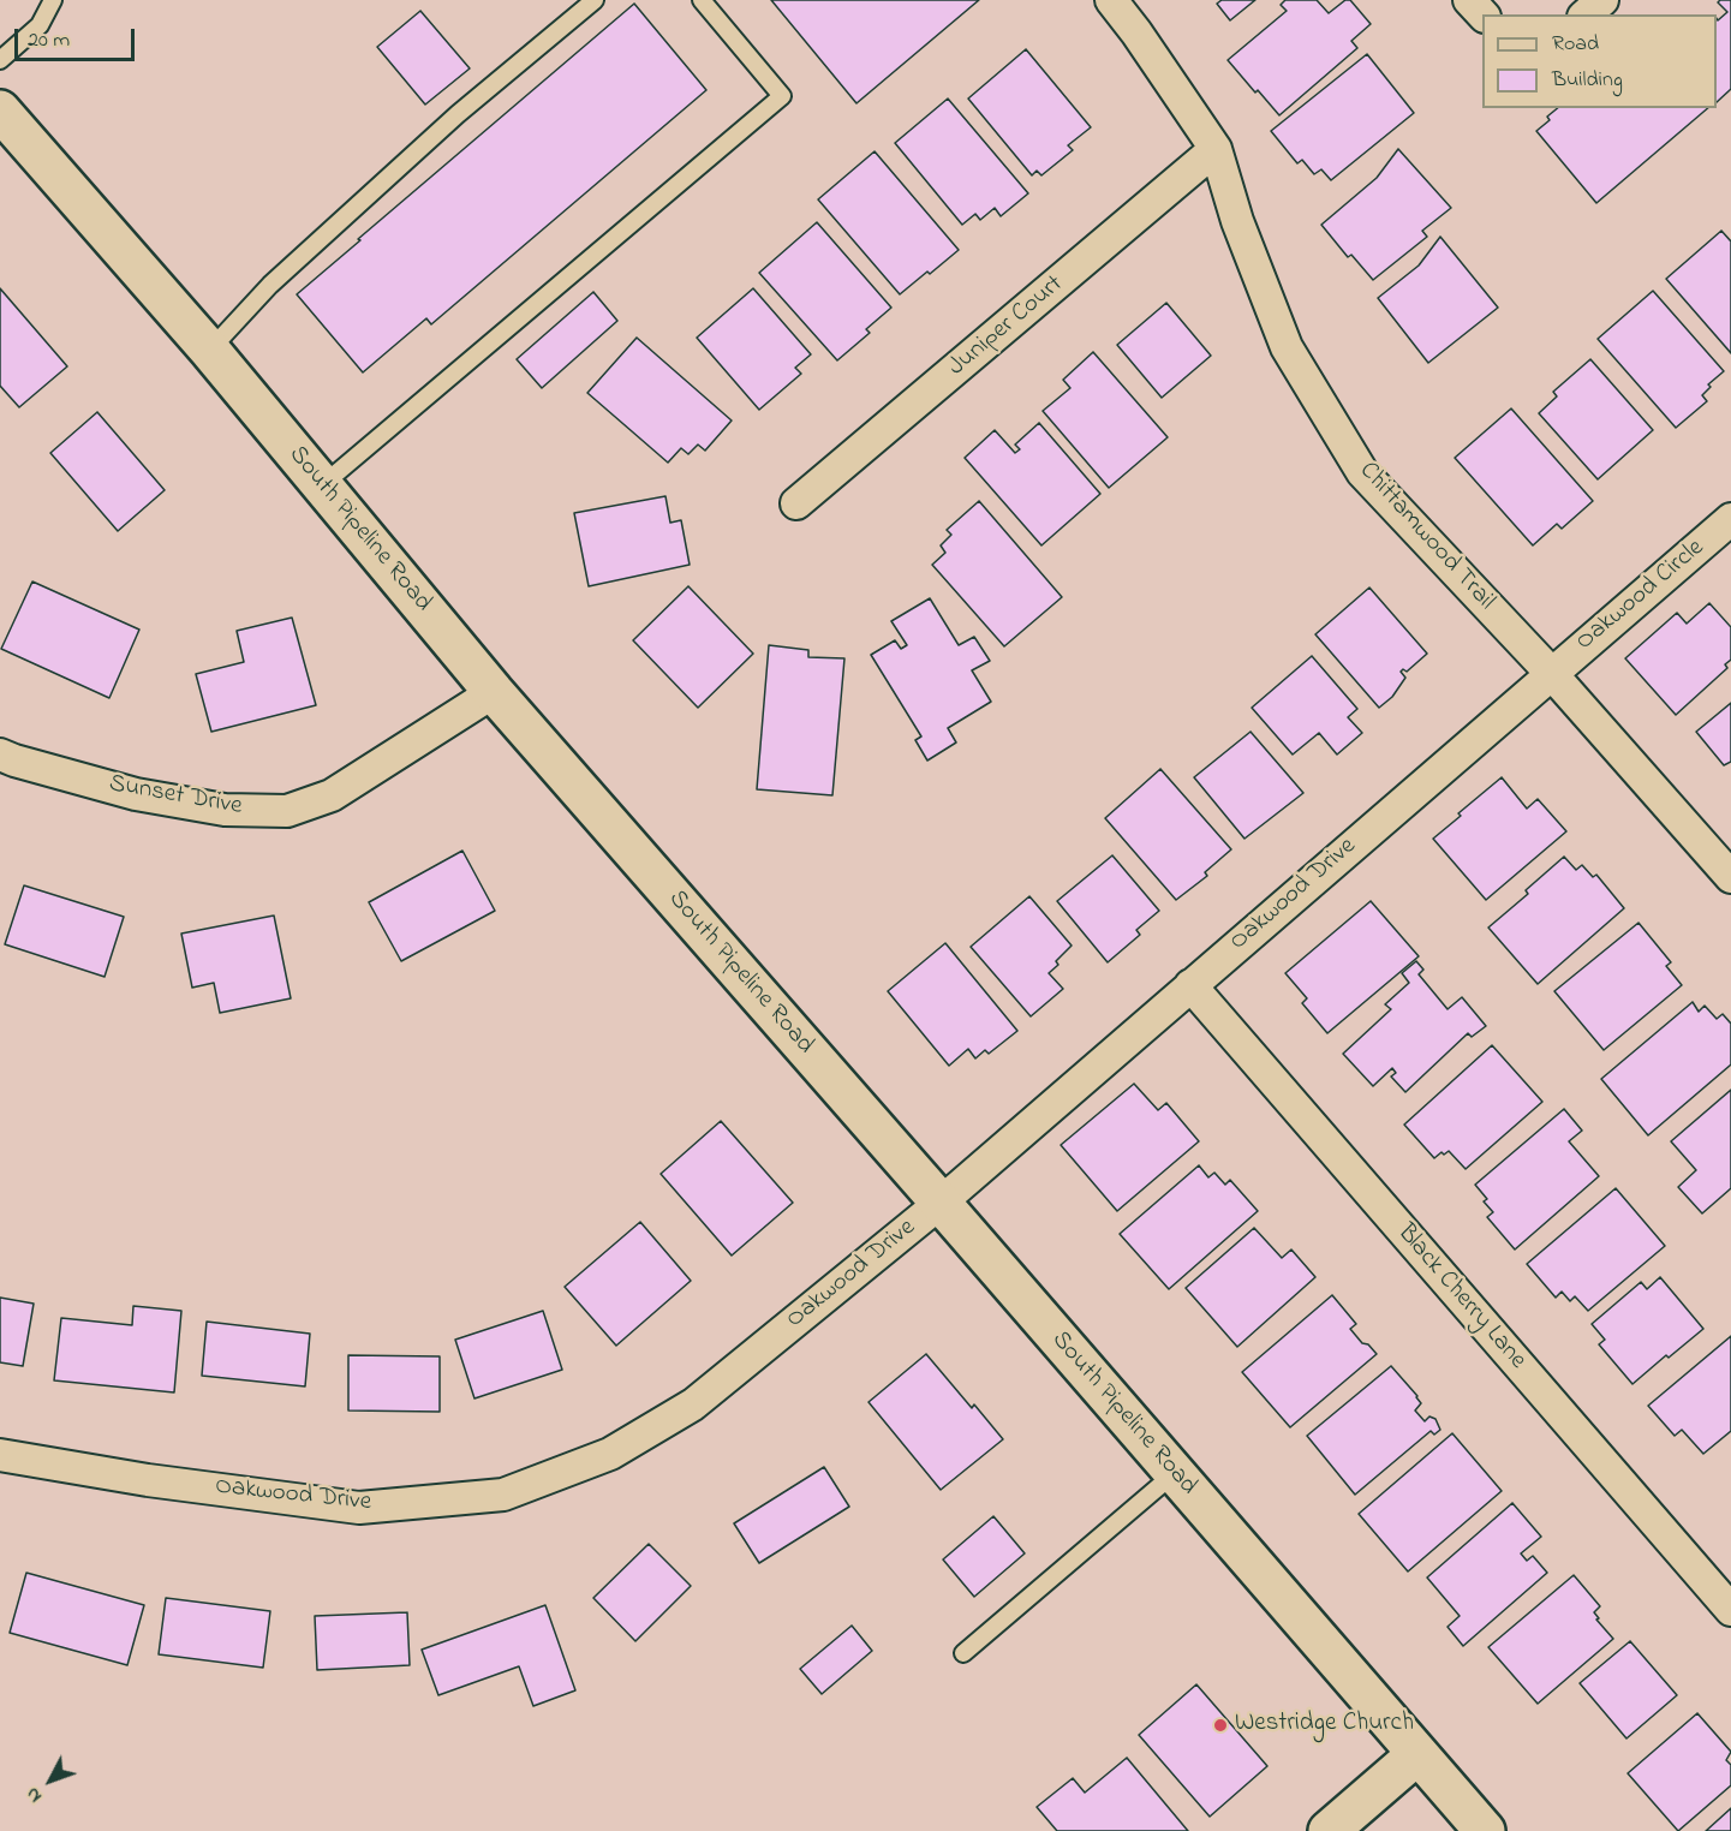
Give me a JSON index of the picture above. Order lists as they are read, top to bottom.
{
  "streets": {
    "street": [
      "Juniper Court",
      "South Pipeline Road",
      "Chittamwood Trail",
      "Oakwood Circle",
      "Sunset Drive",
      "Oakwood Drive",
      "Black Cherry Lane"
    ]
  },
  "crossings": [
    ["Juniper Court", "Chittamwood Trail"],
    ["South Pipeline Road", "Sunset Drive"],
    ["South Pipeline Road", "Oakwood Drive"],
    ["Chittamwood Trail", "Oakwood Circle"],
    ["Chittamwood Trail", "Oakwood Drive"],
    ["Oakwood Circle", "Oakwood Drive"],
    ["Oakwood Drive", "Black Cherry Lane"]
  ],
  "places": ["Westridge Church"],
  "legend": ["Road", "Building"],
  "scale_bar": "20 m",
  "north": "bottom left"
}
